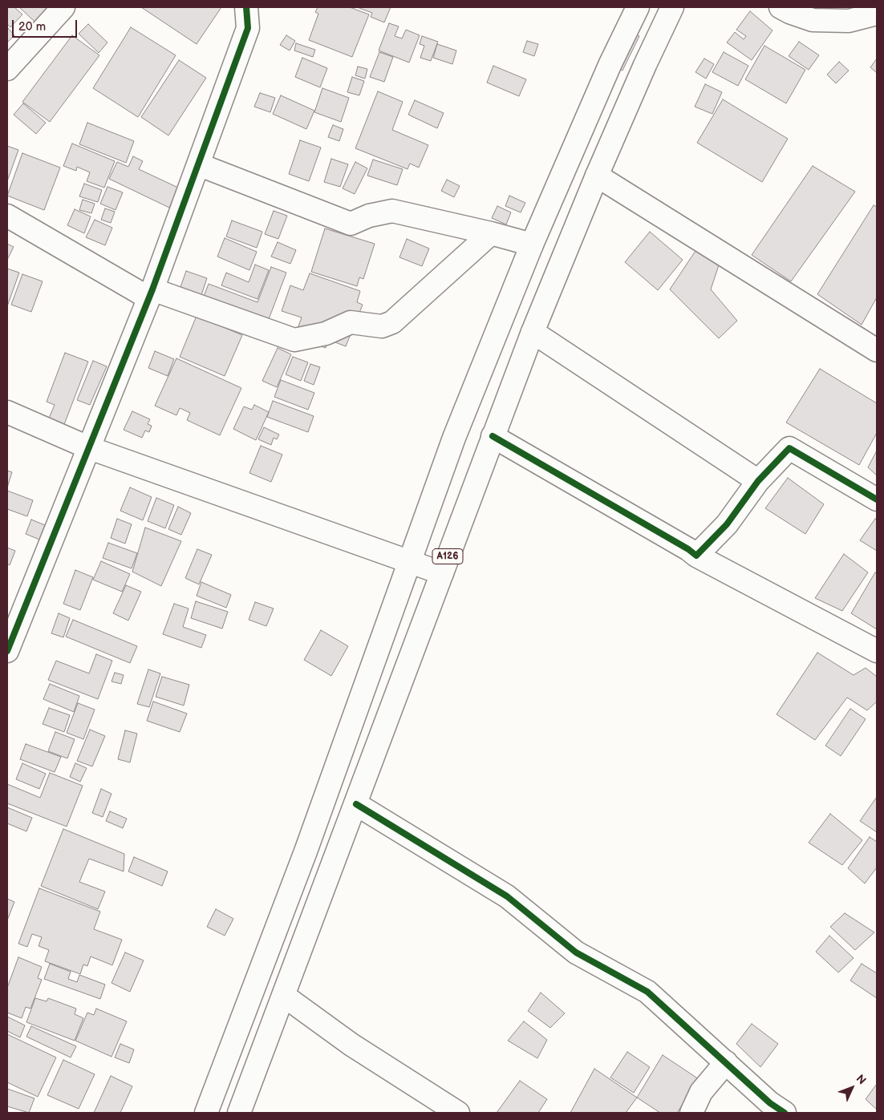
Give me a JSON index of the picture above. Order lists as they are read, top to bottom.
{
  "streets": {
    "main road": ["A126"]
  },
  "scale_bar": "20 m",
  "north": "top right"
}
